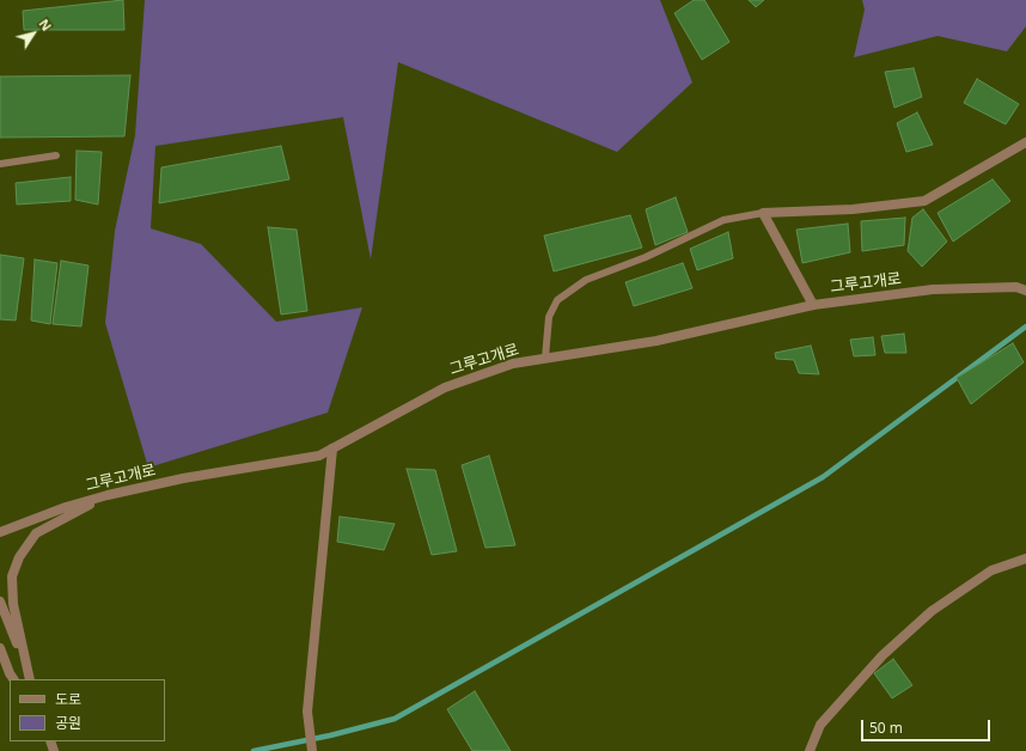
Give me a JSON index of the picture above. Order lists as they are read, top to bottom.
{
  "streets": {
    "street": ["그루고개로"]
  },
  "legend": ["도로", "공원"],
  "scale_bar": "50 m",
  "north": "top right"
}
